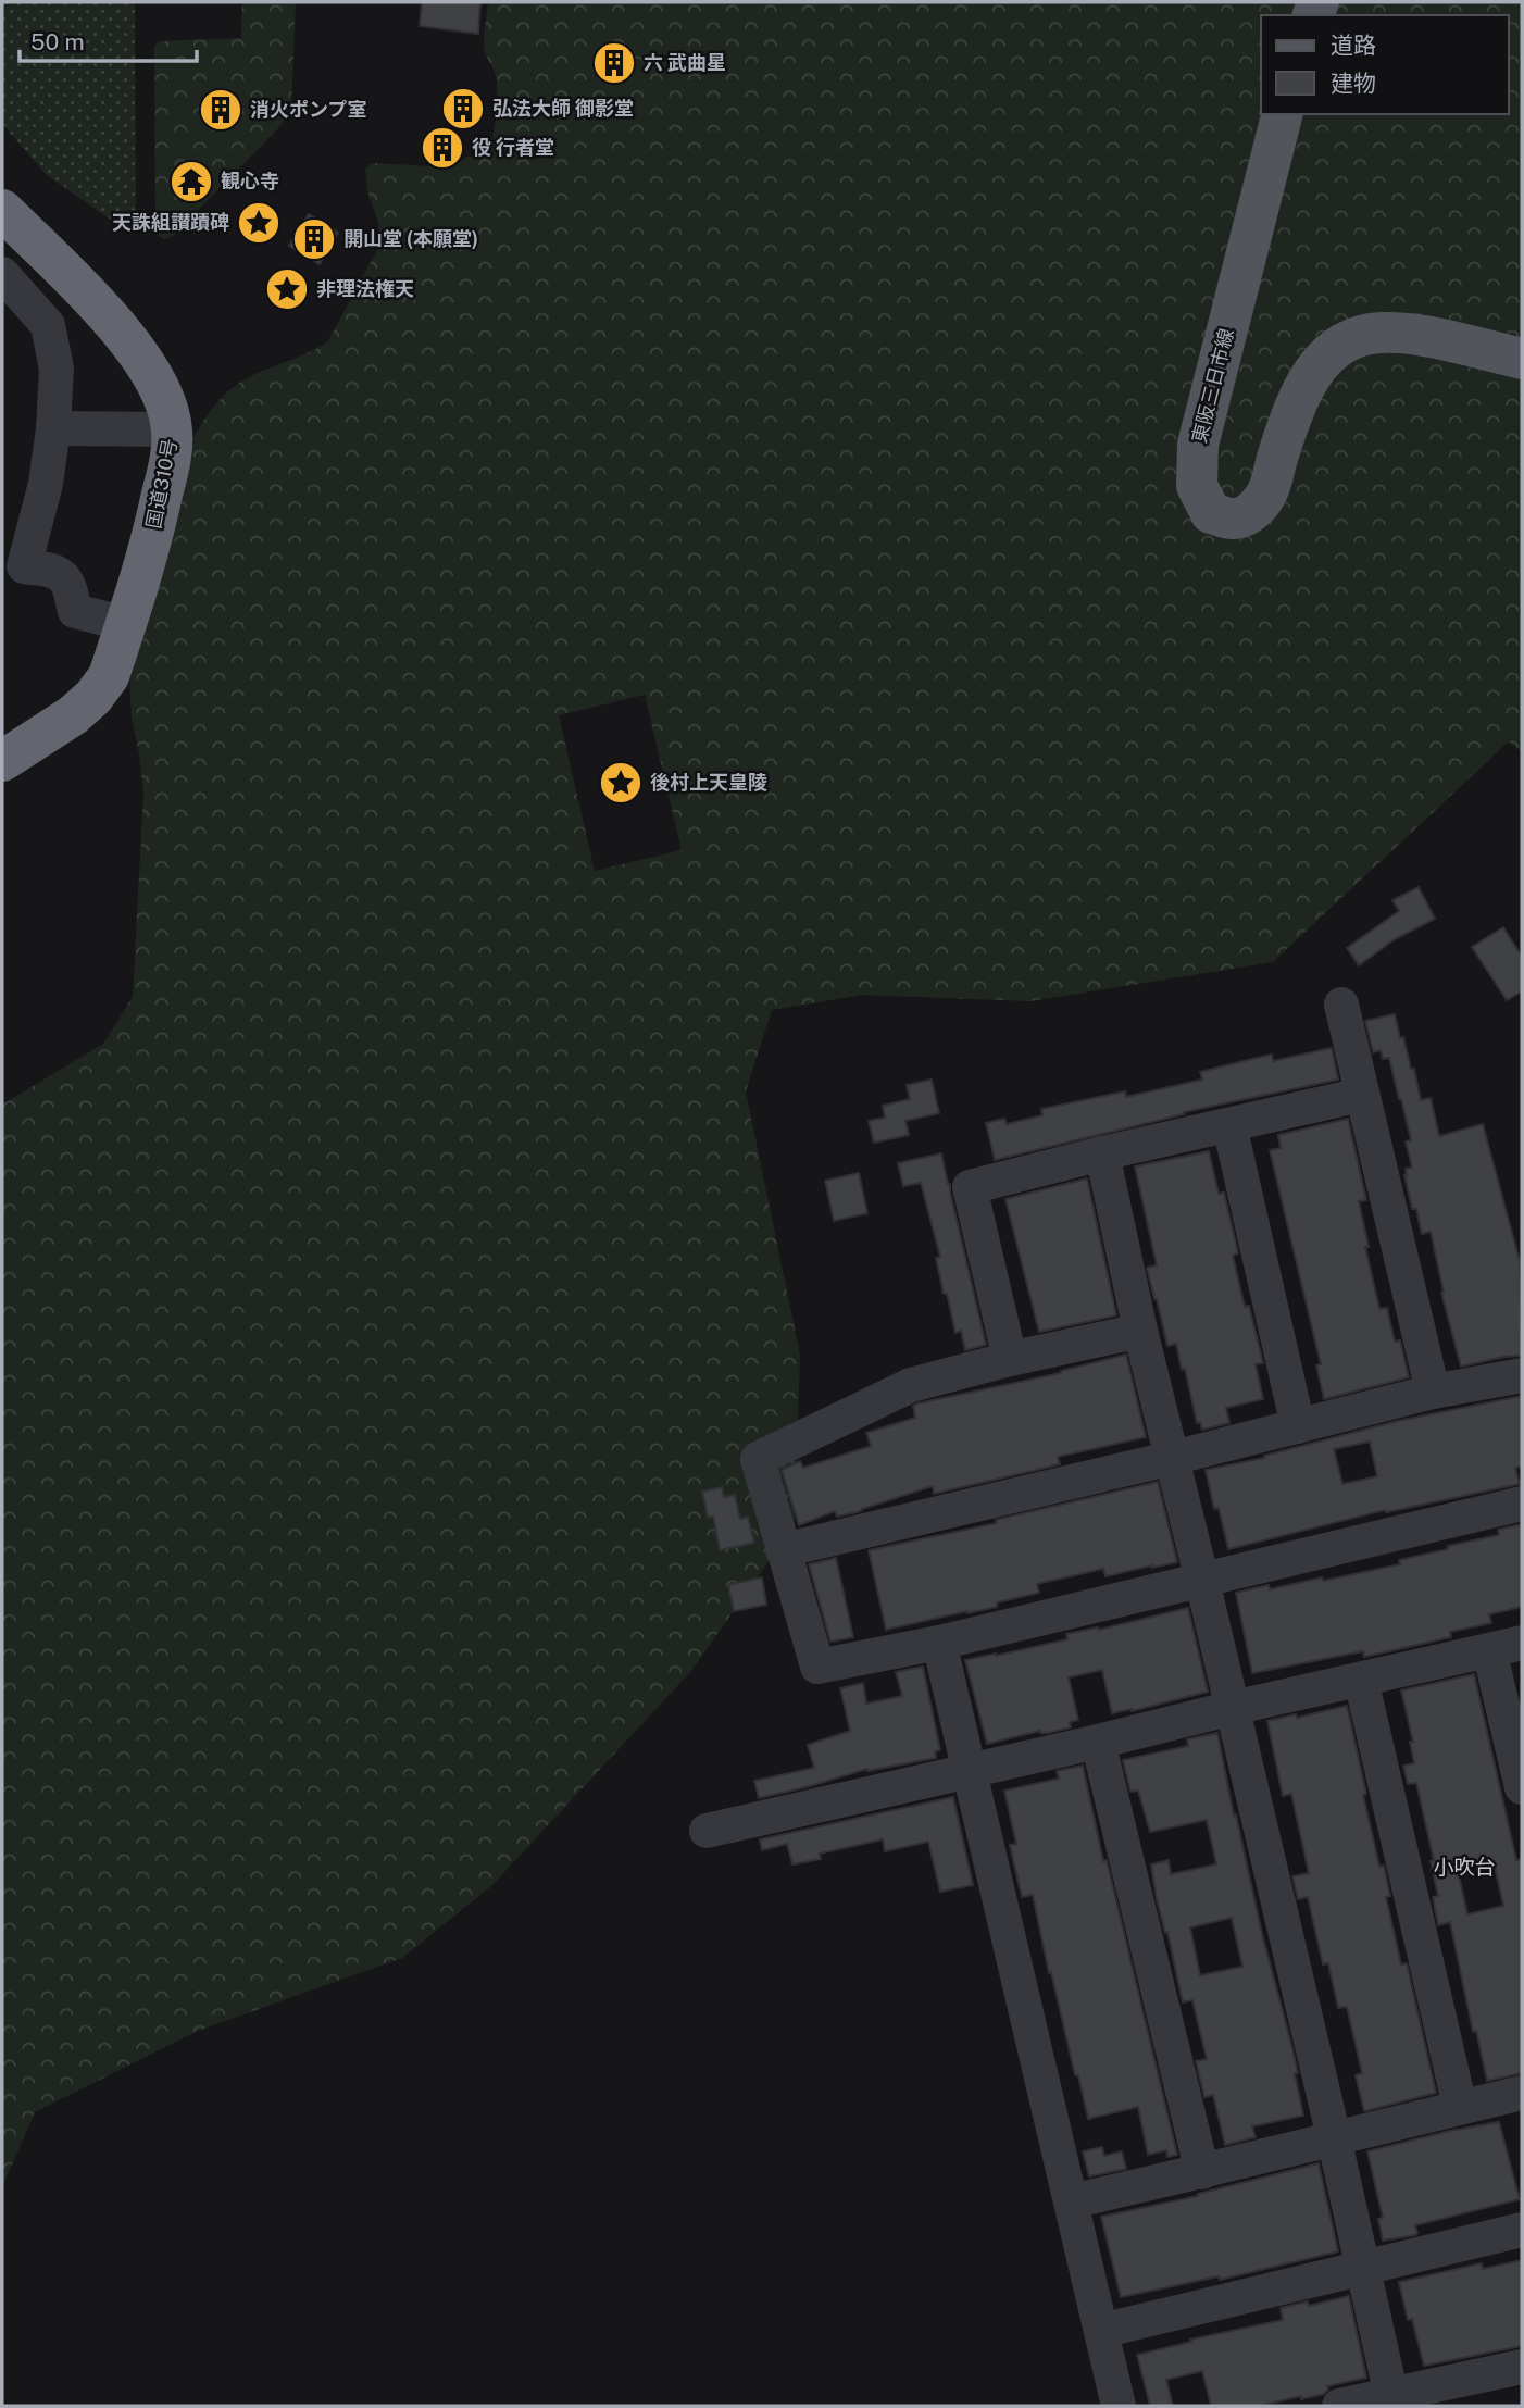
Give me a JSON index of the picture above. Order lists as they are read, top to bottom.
{
  "streets": {
    "highway": ["国道310号"],
    "main road": ["東阪三日市線"]
  },
  "districts": ["小吹台"],
  "places": {
    "building": [
      "六 武曲星",
      "弘法大師 御影堂",
      "消火ポンプ室",
      "役 行者堂",
      "開山堂 (本願堂)"
    ],
    "temple": ["観心寺"],
    "place": ["天誅組讃蹟碑", "非理法権天", "後村上天皇陵"]
  },
  "legend": ["道路", "建物"],
  "scale_bar": "50 m"
}
